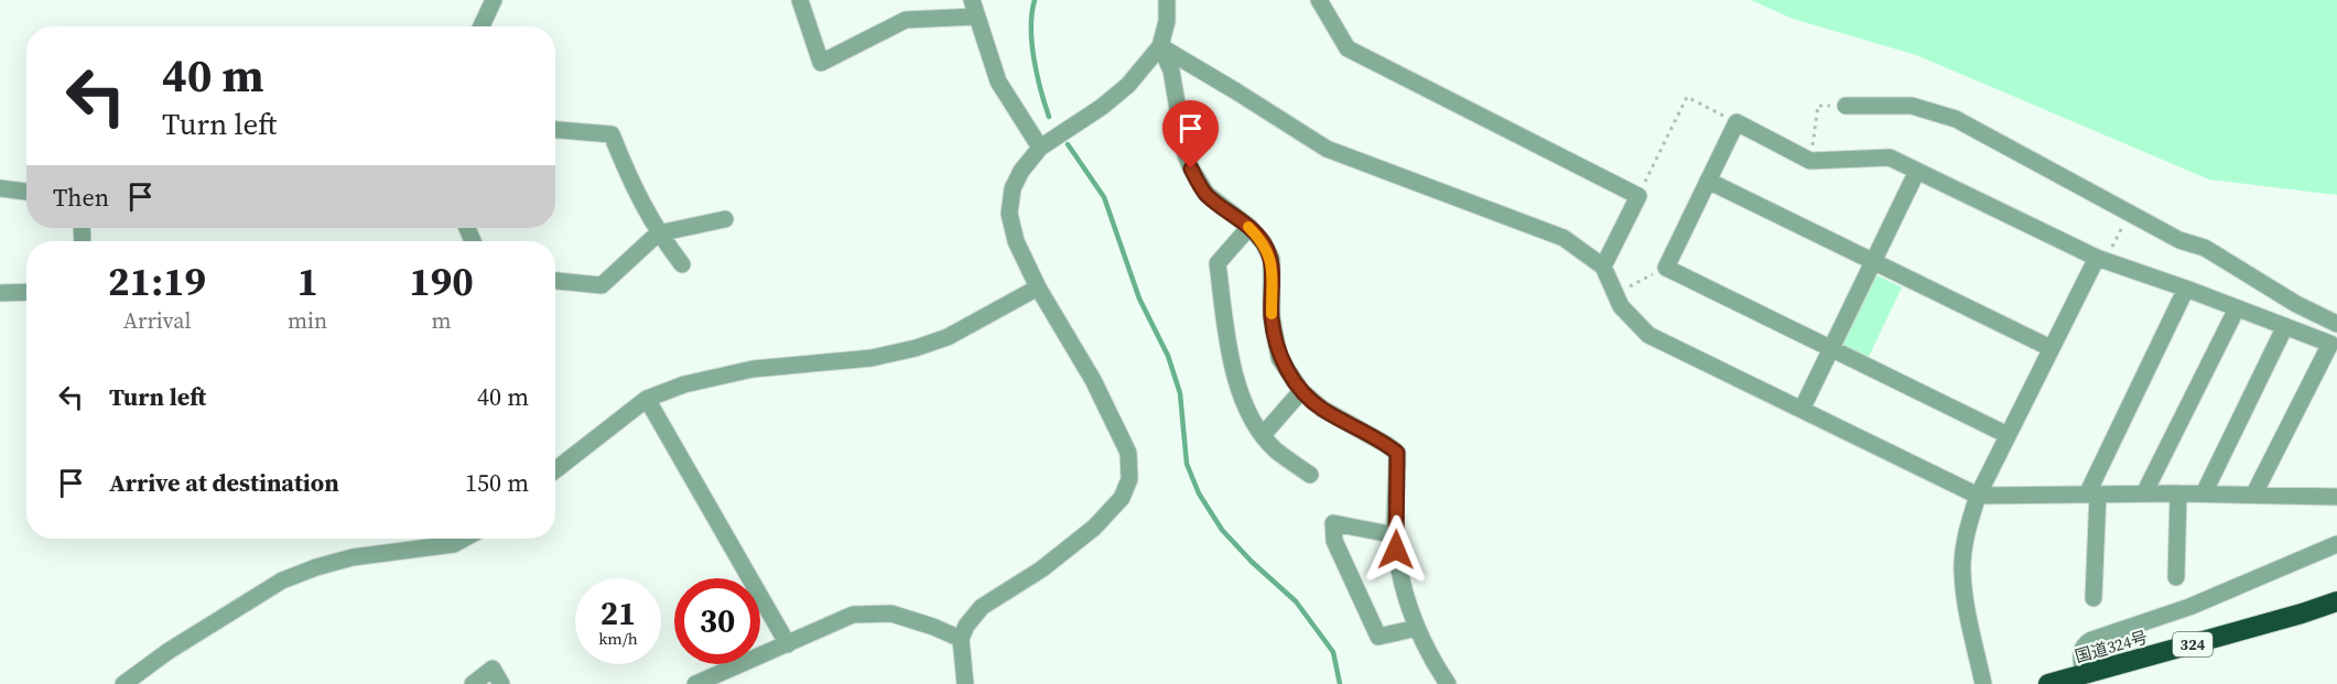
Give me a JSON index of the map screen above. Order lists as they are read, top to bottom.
{
  "streets": {
    "highway": ["324", "国道324号"]
  },
  "page": {
    "turn": ["40 m", "Turn left"],
    "then": "Then",
    "eta": [
      "21:19",
      "Arrival",
      "1",
      "min",
      "190",
      "m"
    ],
    "list": [
      {
        "name": "Turn left",
        "value": "40 m"
      },
      {
        "name": "Arrive at destination",
        "value": "150 m"
      }
    ],
    "speed": "21 km/h",
    "limit": "30"
  }
}
